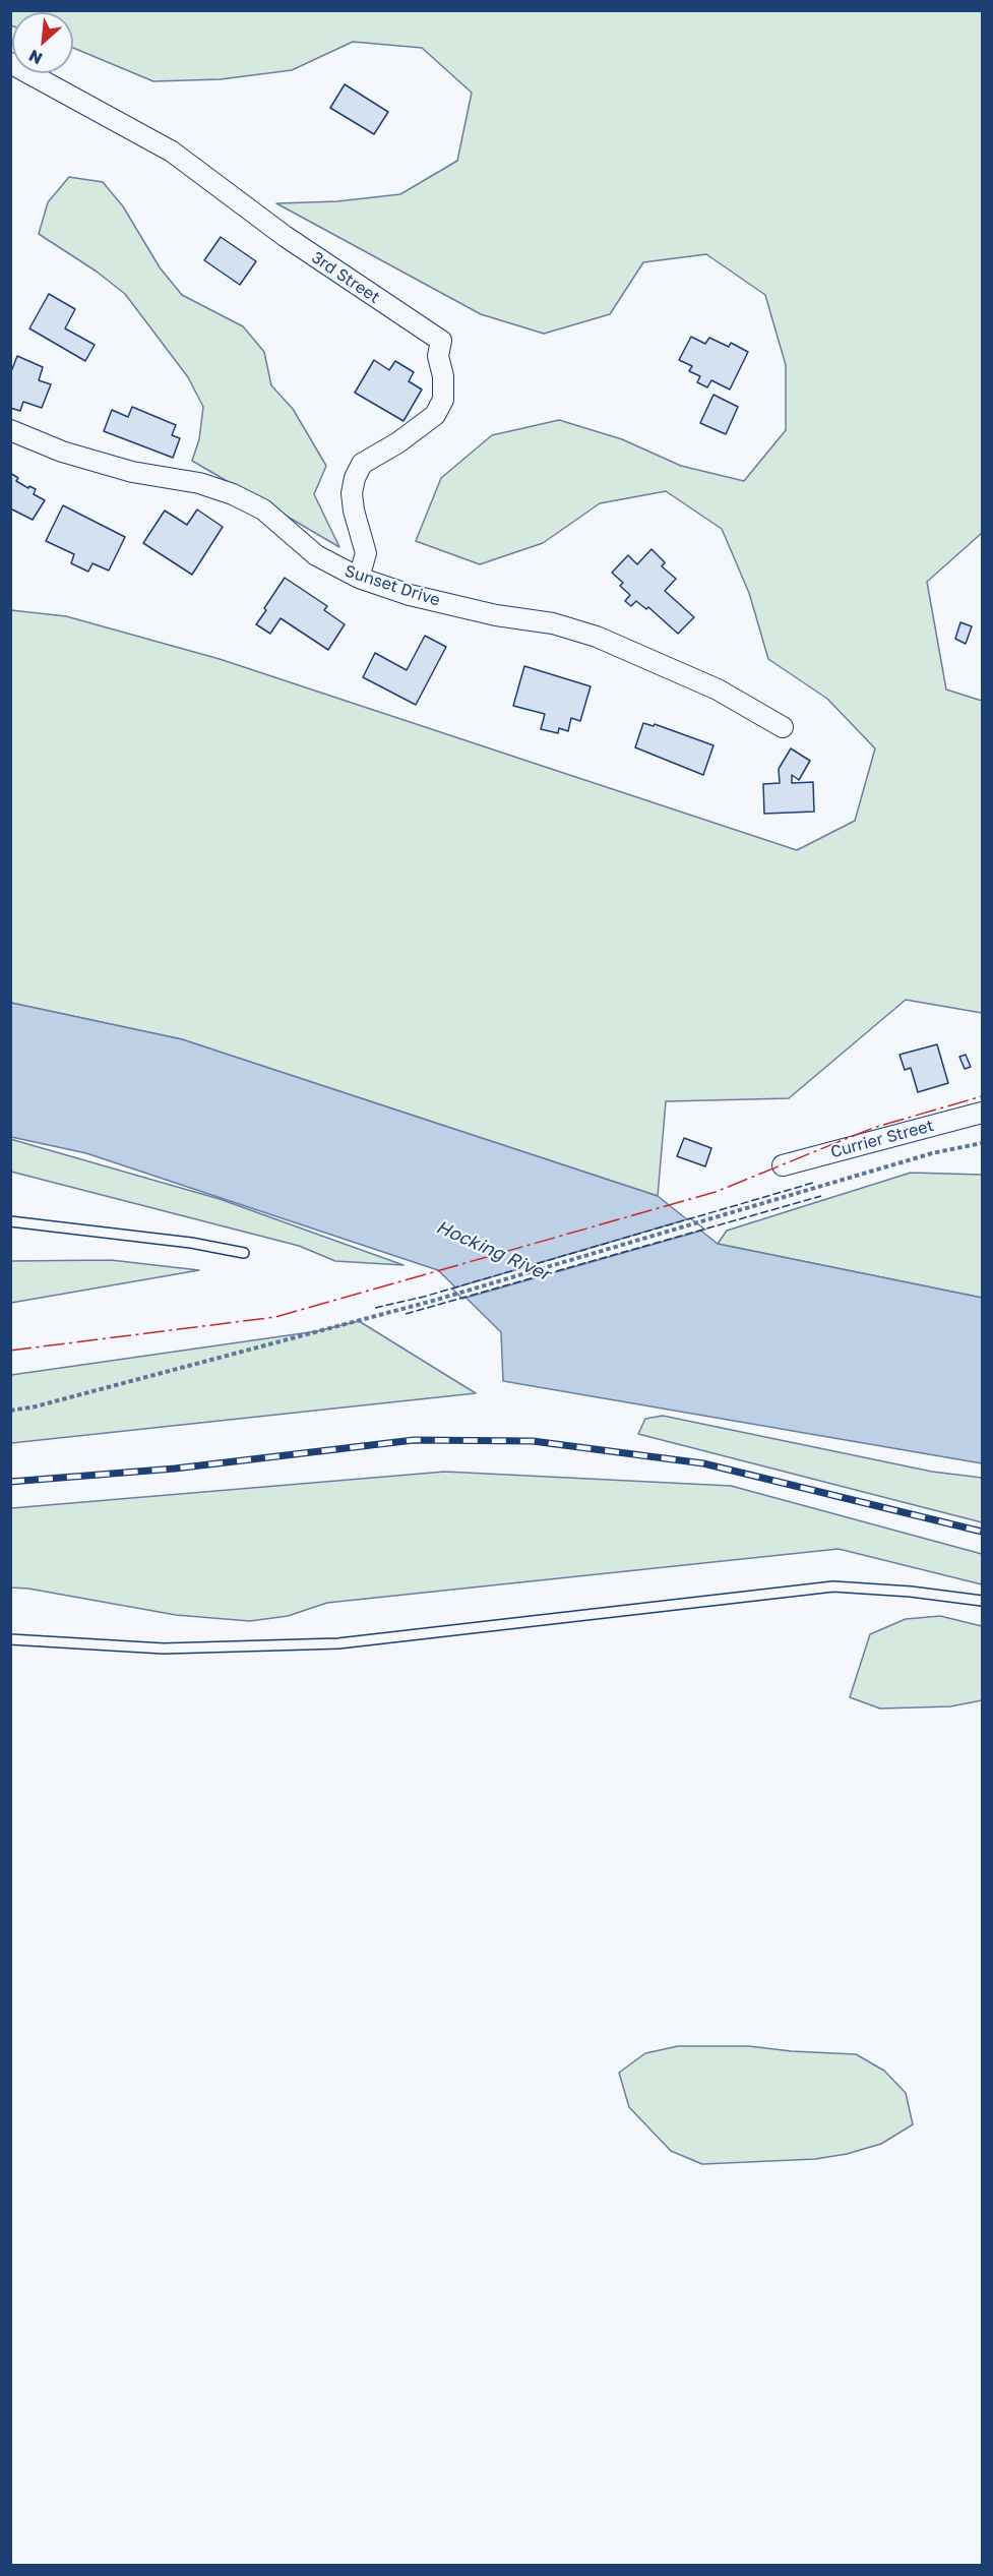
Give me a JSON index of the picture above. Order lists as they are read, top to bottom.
{
  "streets": {
    "street": ["3rd Street", "Sunset Drive", "Currier Street"]
  },
  "crossings": [
    ["3rd Street", "Sunset Drive"]
  ],
  "water": ["Hocking River"],
  "north": "bottom left"
}
